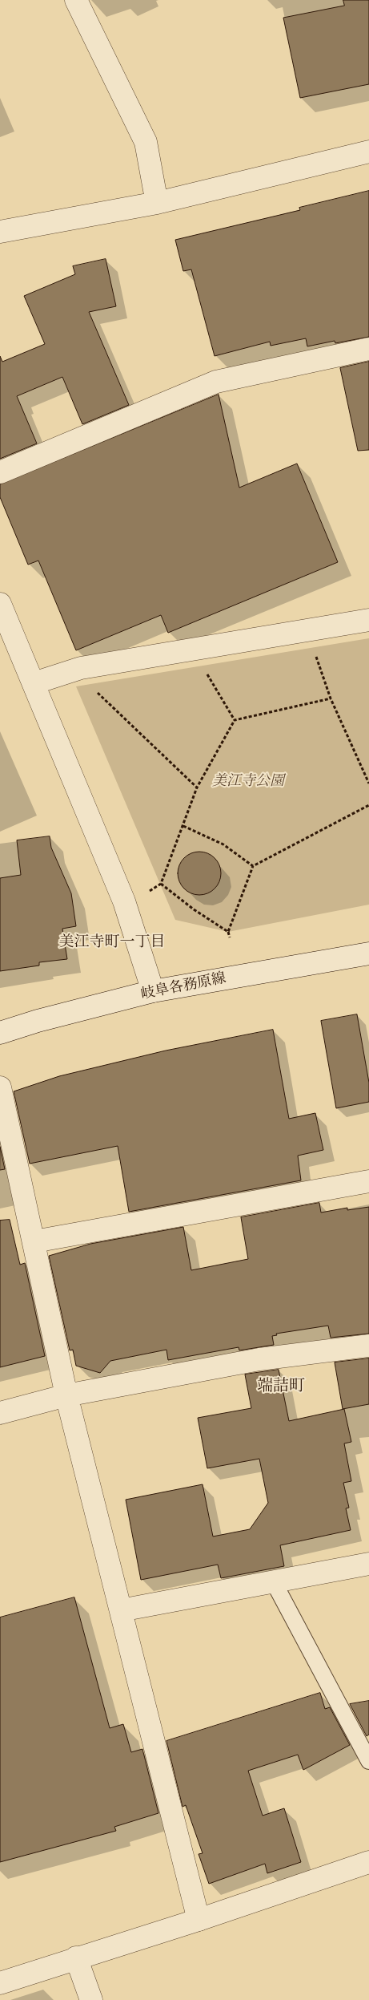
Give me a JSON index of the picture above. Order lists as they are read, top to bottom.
{
  "streets": {
    "street": ["岐阜各務原線"]
  },
  "districts": ["美江寺町一丁目", "端詰町"],
  "parks": ["美江寺公園"]
}
